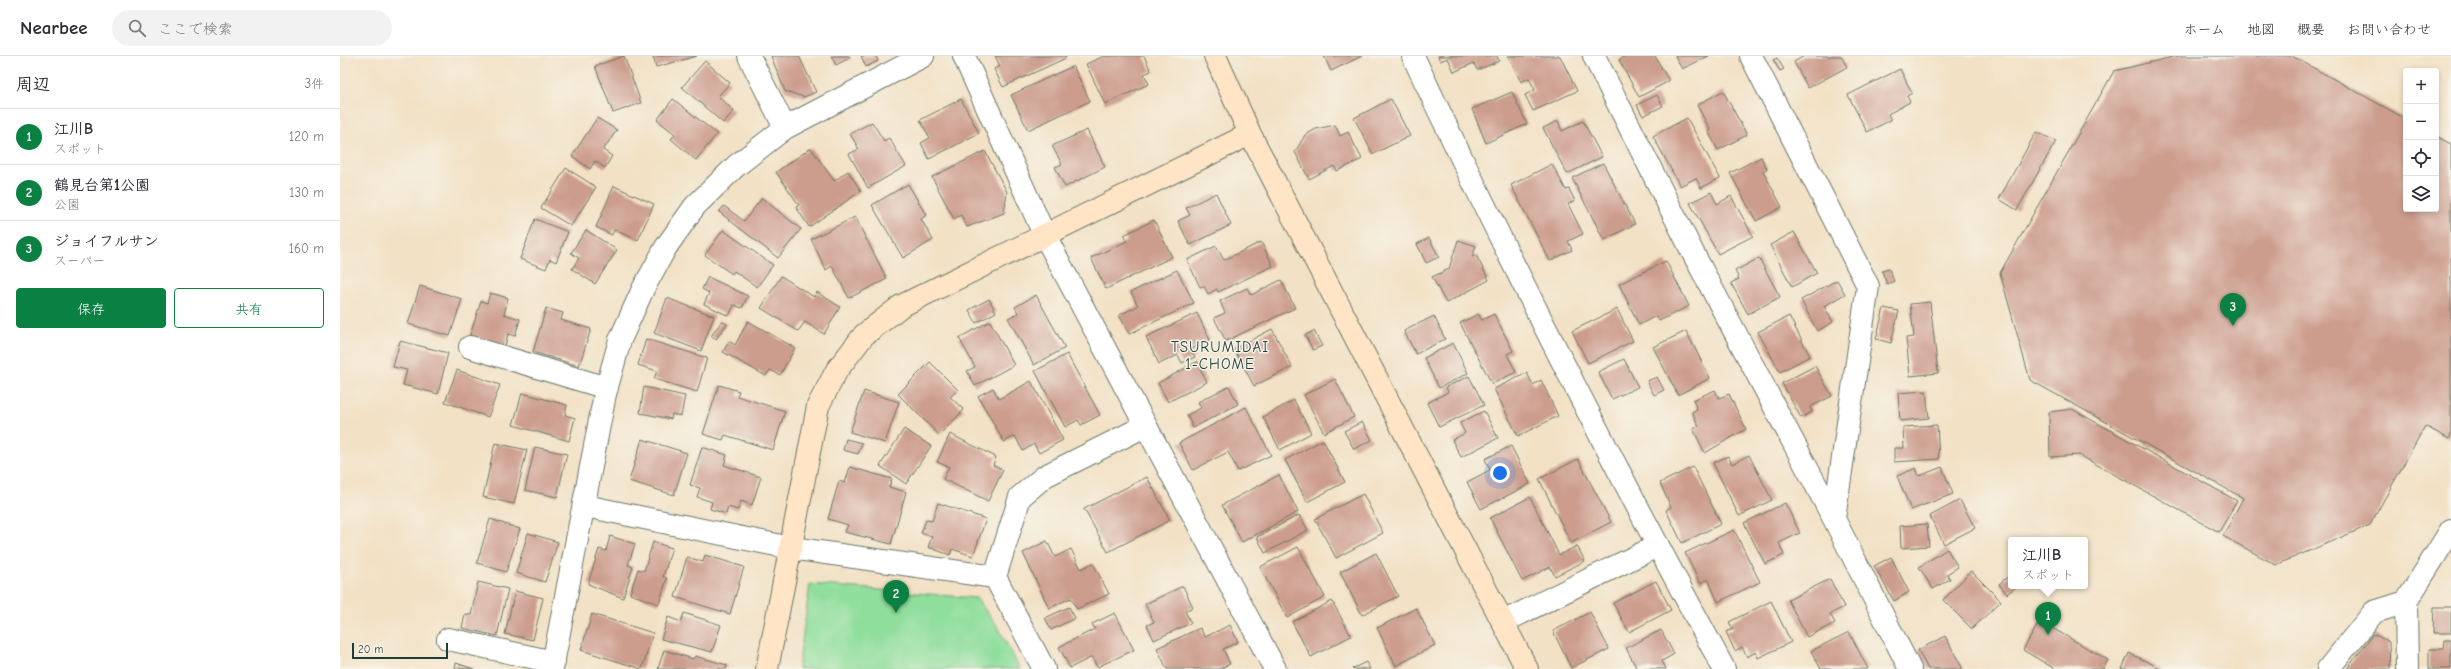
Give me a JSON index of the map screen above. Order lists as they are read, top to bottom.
{
  "districts": ["TSURUMIDAI 1-CHOME"],
  "scale_bar": "20 m",
  "page": {
    "header": "Nearbee",
    "search": "ここで検索",
    "nav": [
      "ホーム",
      "地図",
      "概要",
      "お問い合わせ"
    ],
    "heading": ["周辺", "3件"],
    "map_buttons": ["+", "−"],
    "list": [
      {
        "mark": "1",
        "name": "江川B",
        "note": "スポット",
        "value": "120 m"
      },
      {
        "mark": "2",
        "name": "鶴見台第1公園",
        "note": "公園",
        "value": "130 m"
      },
      {
        "mark": "3",
        "name": "ジョイフルサン",
        "note": "スーパー",
        "value": "160 m"
      }
    ],
    "buttons": ["保存", "共有"],
    "pins": ["3", "2", "1"],
    "popup": ["江川B", "スポット"],
    "scale": "20 m"
  }
}
